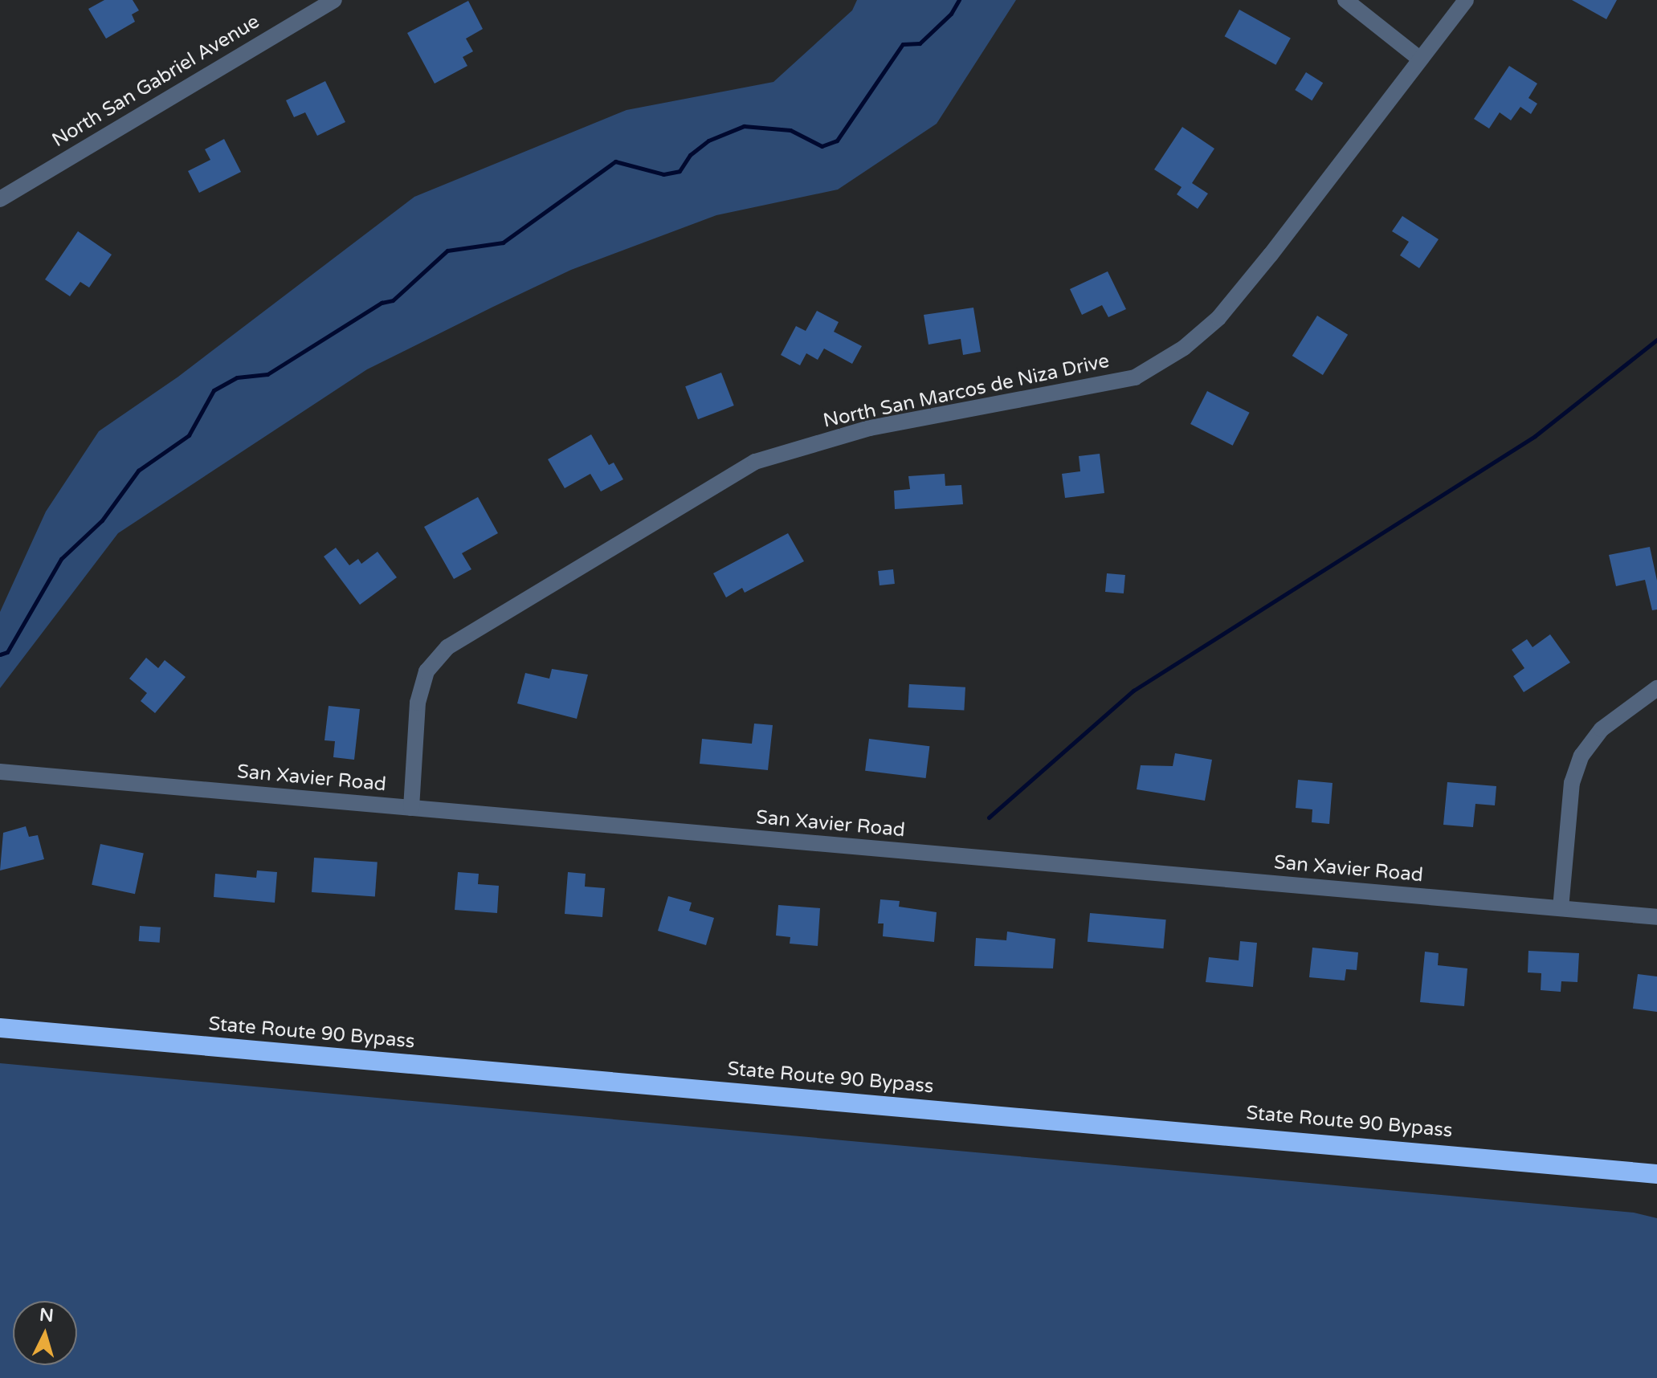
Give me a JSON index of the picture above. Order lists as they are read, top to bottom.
{
  "streets": {
    "highway": ["State Route 90 Bypass"],
    "street": ["North San Gabriel Avenue", "North San Marcos de Niza Drive", "San Xavier Road"]
  },
  "crossings": [
    ["North San Marcos de Niza Drive", "San Xavier Road"]
  ],
  "north": "top"
}
